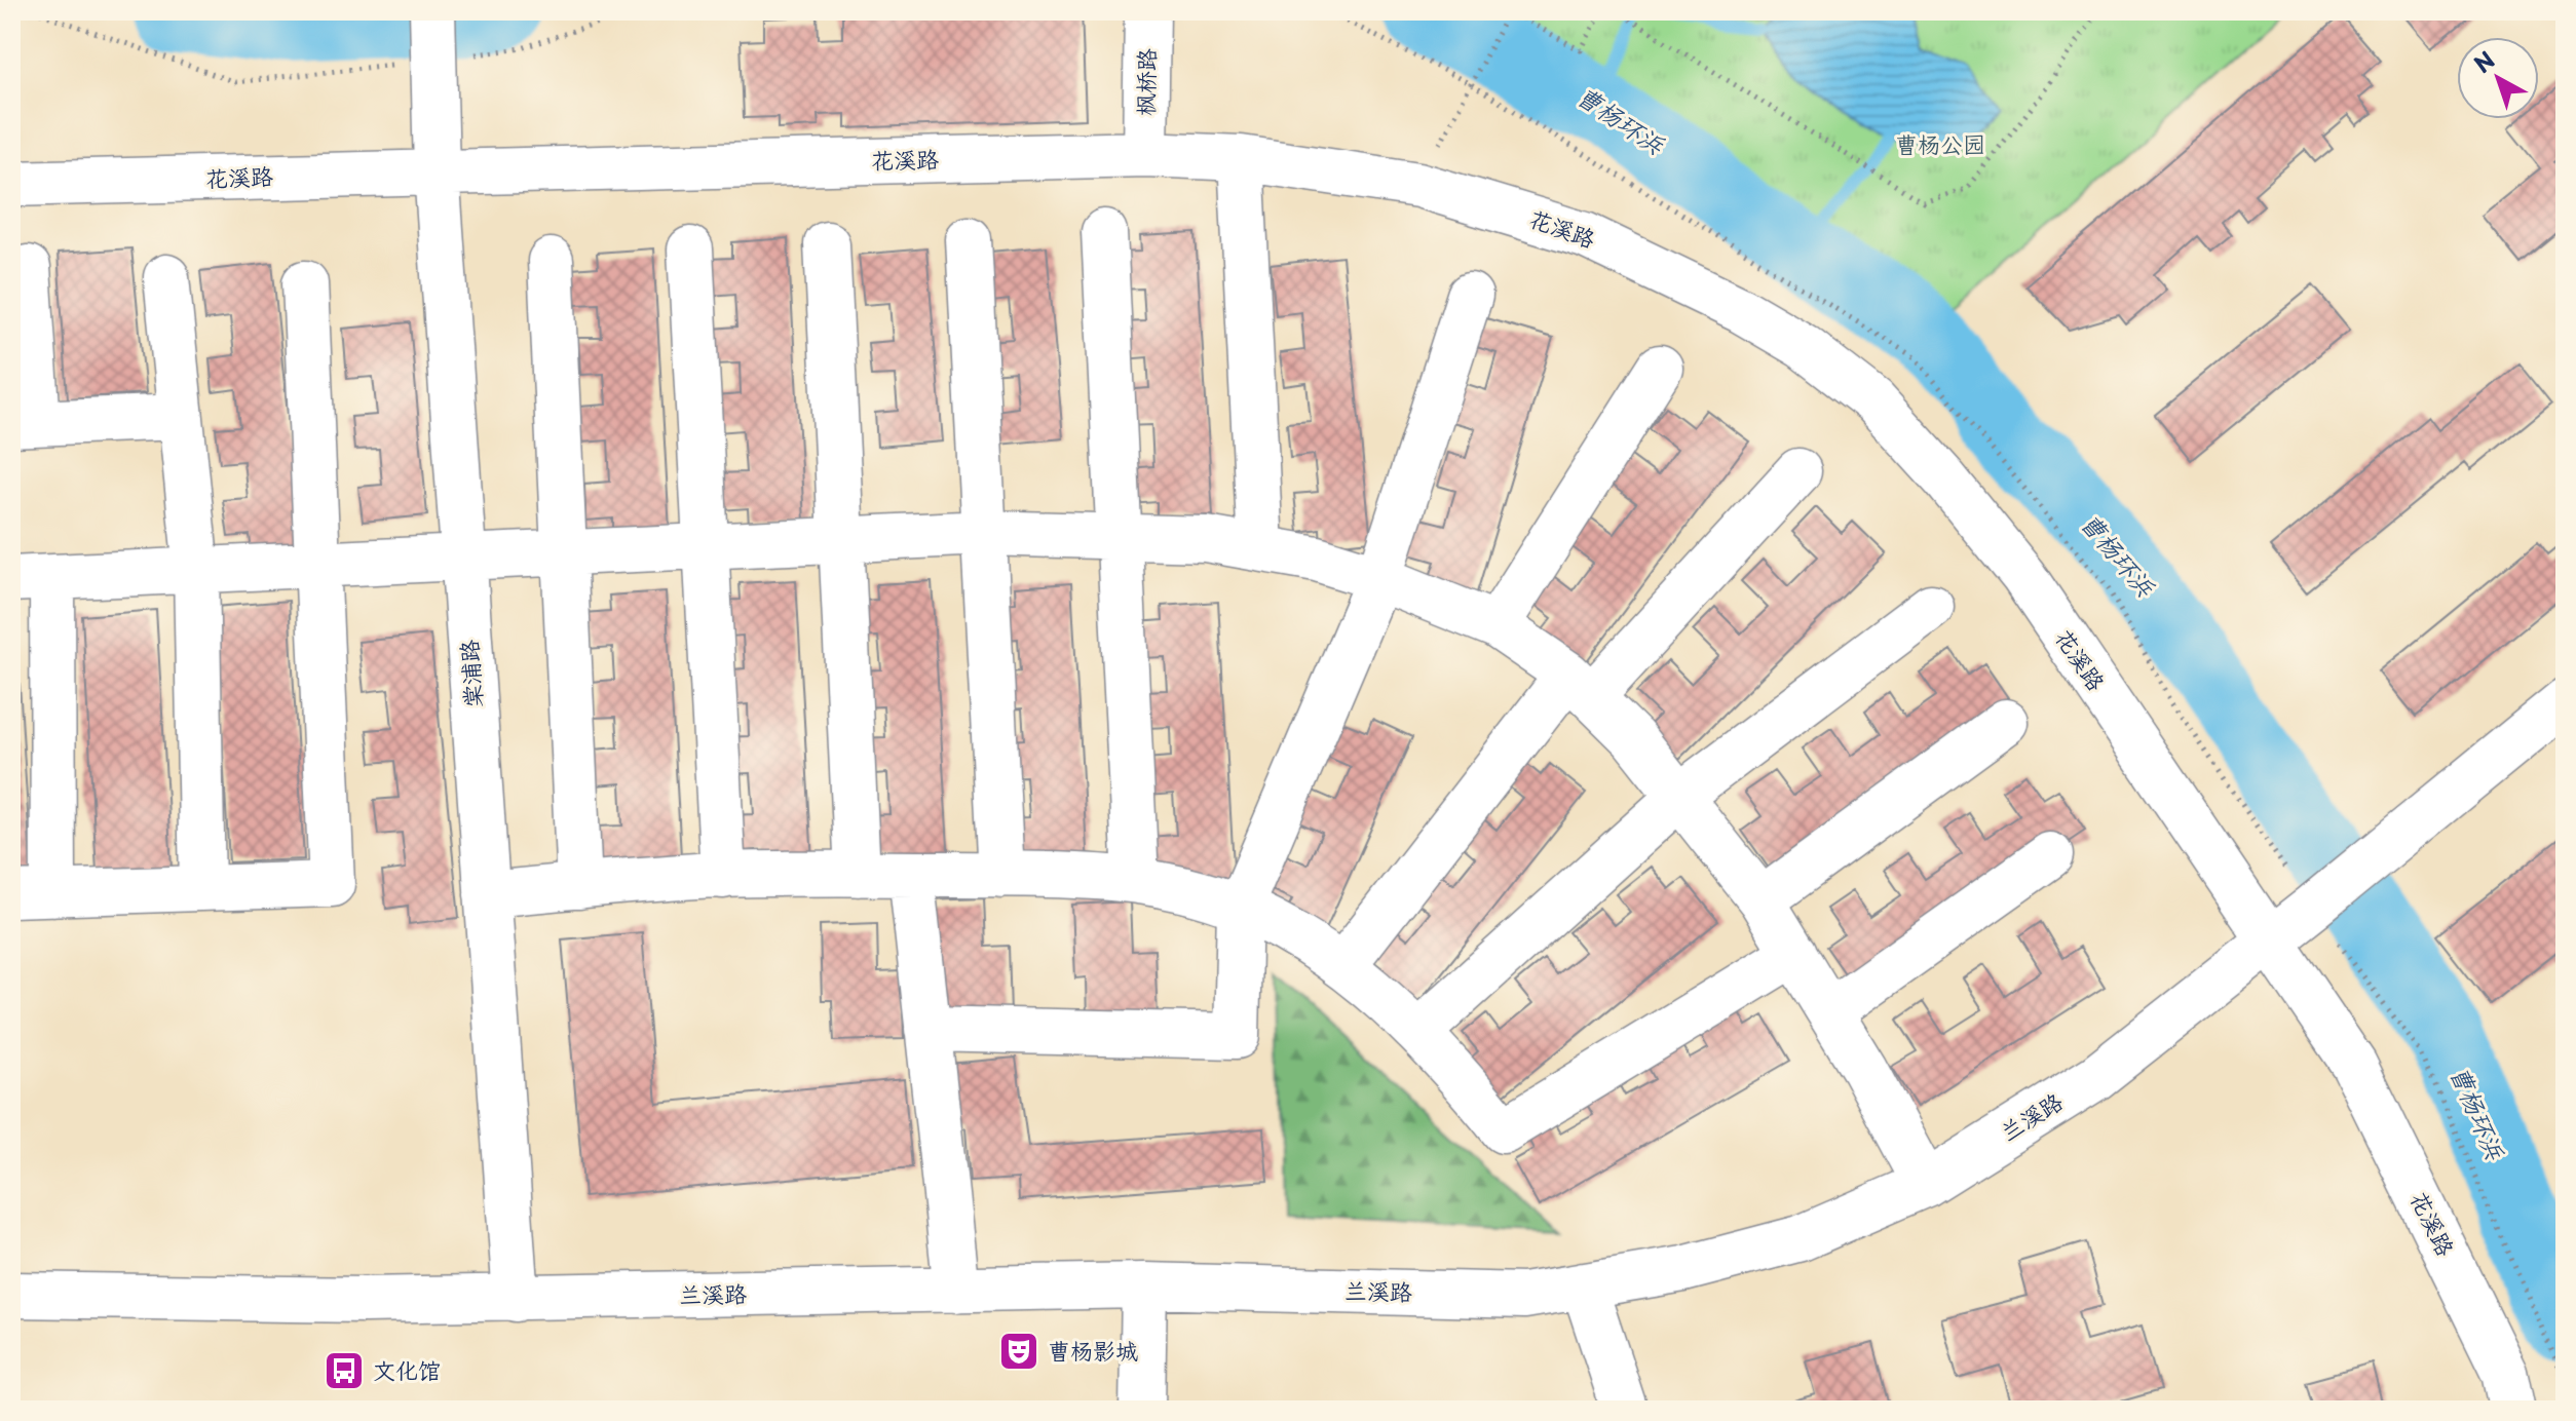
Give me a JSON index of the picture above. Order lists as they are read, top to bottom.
{
  "streets": {
    "street": [
      "枫桥路",
      "花溪路",
      "棠浦路",
      "兰溪路"
    ]
  },
  "crossings": [
    ["枫桥路", "花溪路"],
    ["花溪路", "棠浦路"],
    ["花溪路", "兰溪路"],
    ["棠浦路", "兰溪路"]
  ],
  "water": ["曹杨环浜"],
  "parks": ["曹杨公园"],
  "places": {
    "theatre": ["曹杨影城"],
    "bus stop": ["文化馆"]
  },
  "north": "top left"
}
